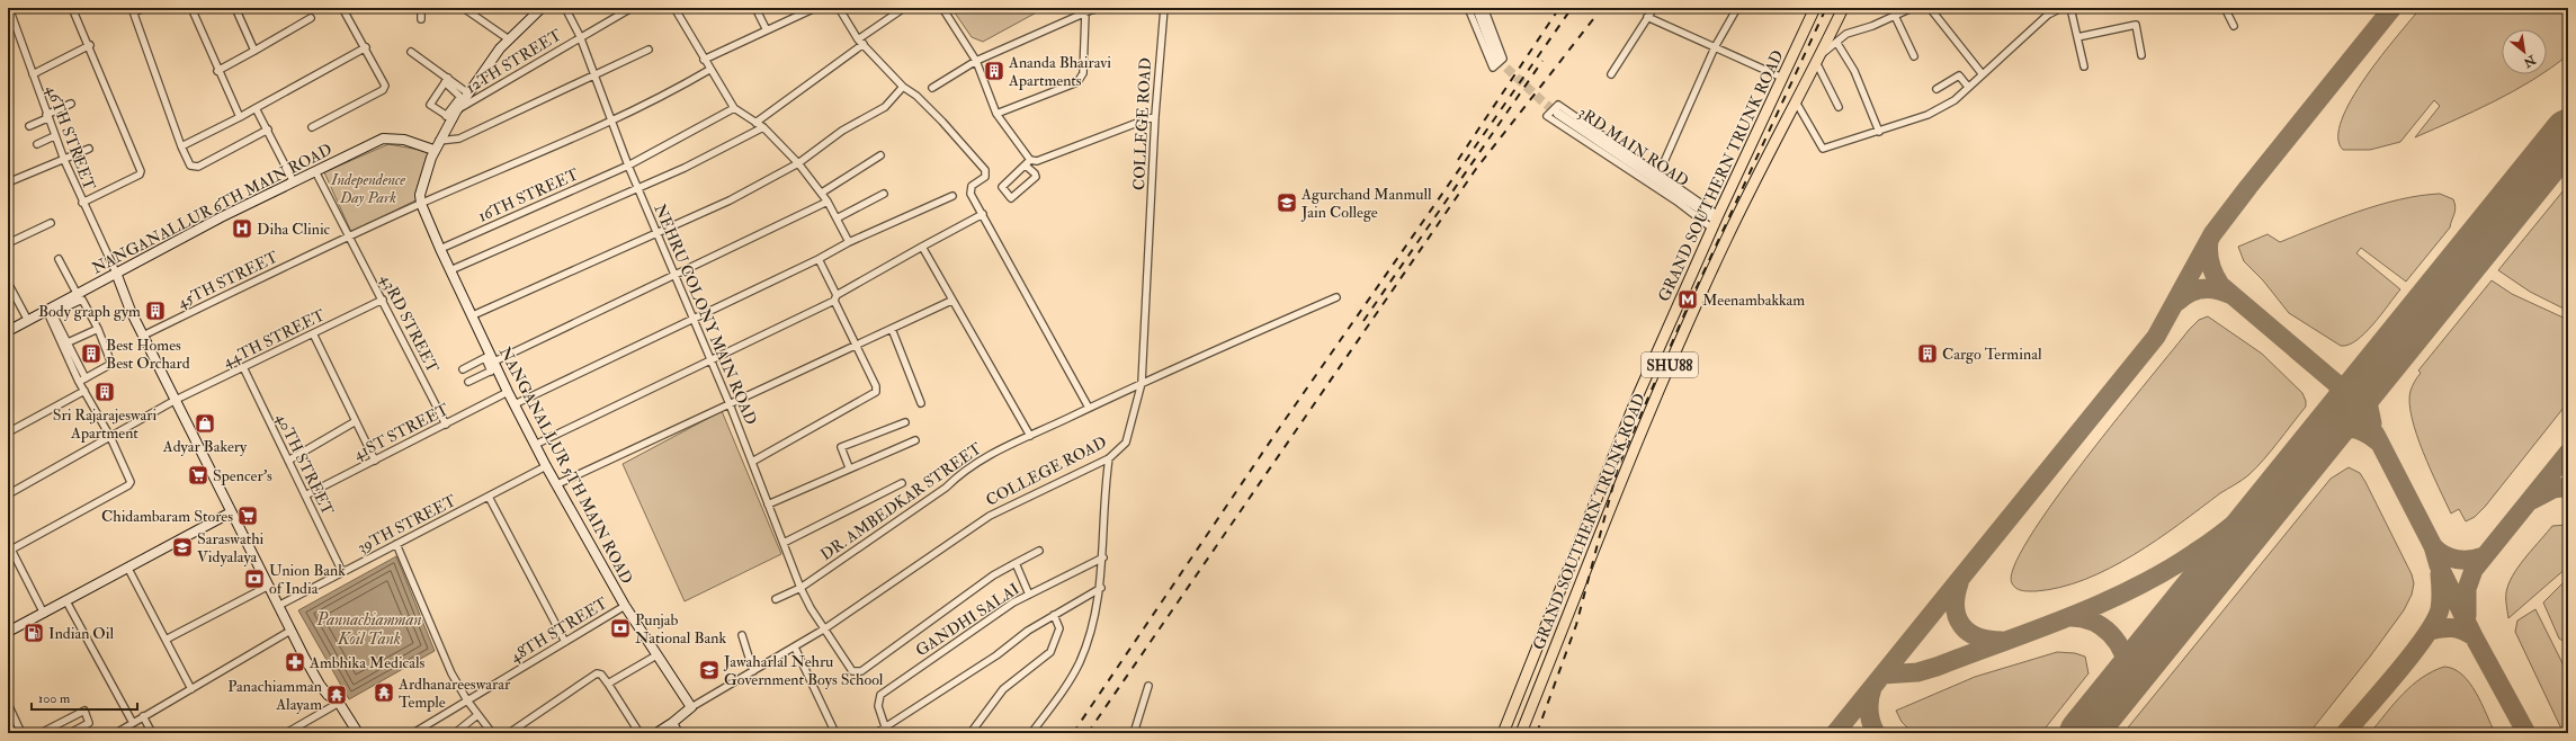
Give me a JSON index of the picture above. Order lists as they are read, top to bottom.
{
  "streets": {
    "main road": ["GRAND SOUTHERN TRUNK ROAD", "SHU88"],
    "street": [
      "12TH STREET",
      "COLLEGE ROAD",
      "46TH STREET",
      "3RD MAIN ROAD",
      "16TH STREET",
      "NANGANALLUR 6TH MAIN ROAD",
      "45TH STREET",
      "NEHRU COLONY MAIN ROAD",
      "43RD STREET",
      "44TH STREET",
      "41ST STREET",
      "40TH STREET",
      "NANGANALLUR 5TH MAIN ROAD",
      "DR. AMBEDKAR STREET",
      "39TH STREET",
      "GANDHI SALAI",
      "48TH STREET"
    ]
  },
  "crossings": [
    ["12TH STREET", "NEHRU COLONY MAIN ROAD"],
    ["COLLEGE ROAD", "NEHRU COLONY MAIN ROAD"],
    ["COLLEGE ROAD", "NANGANALLUR 5TH MAIN ROAD"],
    ["COLLEGE ROAD", "DR. AMBEDKAR STREET"],
    ["46TH STREET", "NANGANALLUR 6TH MAIN ROAD"],
    ["3RD MAIN ROAD", "GRAND SOUTHERN TRUNK ROAD"],
    ["16TH STREET", "NEHRU COLONY MAIN ROAD"],
    ["16TH STREET", "NANGANALLUR 5TH MAIN ROAD"],
    ["NANGANALLUR 6TH MAIN ROAD", "43RD STREET"],
    ["45TH STREET", "NEHRU COLONY MAIN ROAD"],
    ["45TH STREET", "43RD STREET"],
    ["45TH STREET", "NANGANALLUR 5TH MAIN ROAD"],
    ["NEHRU COLONY MAIN ROAD", "DR. AMBEDKAR STREET"],
    ["43RD STREET", "44TH STREET"],
    ["43RD STREET", "41ST STREET"],
    ["44TH STREET", "40TH STREET"],
    ["41ST STREET", "40TH STREET"],
    ["41ST STREET", "NANGANALLUR 5TH MAIN ROAD"],
    ["40TH STREET", "39TH STREET"],
    ["NANGANALLUR 5TH MAIN ROAD", "39TH STREET"],
    ["NANGANALLUR 5TH MAIN ROAD", "48TH STREET"]
  ],
  "water": ["Pannachiamman Koil Tank"],
  "parks": ["Independence Day Park"],
  "places": {
    "building": [
      "Ananda Bhairavi Apartments",
      "Body graph gym",
      "Best Homes Best Orchard",
      "Cargo Terminal",
      "Sri Rajarajeswari Apartment"
    ],
    "school or university": ["Agurchand Manmull Jain College", "Saraswathi Vidyalaya", "Jawaharlal Nehru Government Boys School"],
    "hospital": ["Diha Clinic"],
    "metro station": ["Meenambakkam"],
    "shop": ["Adyar Bakery"],
    "supermarket": ["Spencer's", "Chidambaram Stores"],
    "bank": ["Union Bank of India", "Punjab National Bank"],
    "fuel station": ["Indian Oil"],
    "pharmacy": ["Ambhika Medicals"],
    "temple": ["Ardhanareeswarar Temple", "Panachiamman Alayam"]
  },
  "scale_bar": "100 m",
  "north": "bottom right"
}
